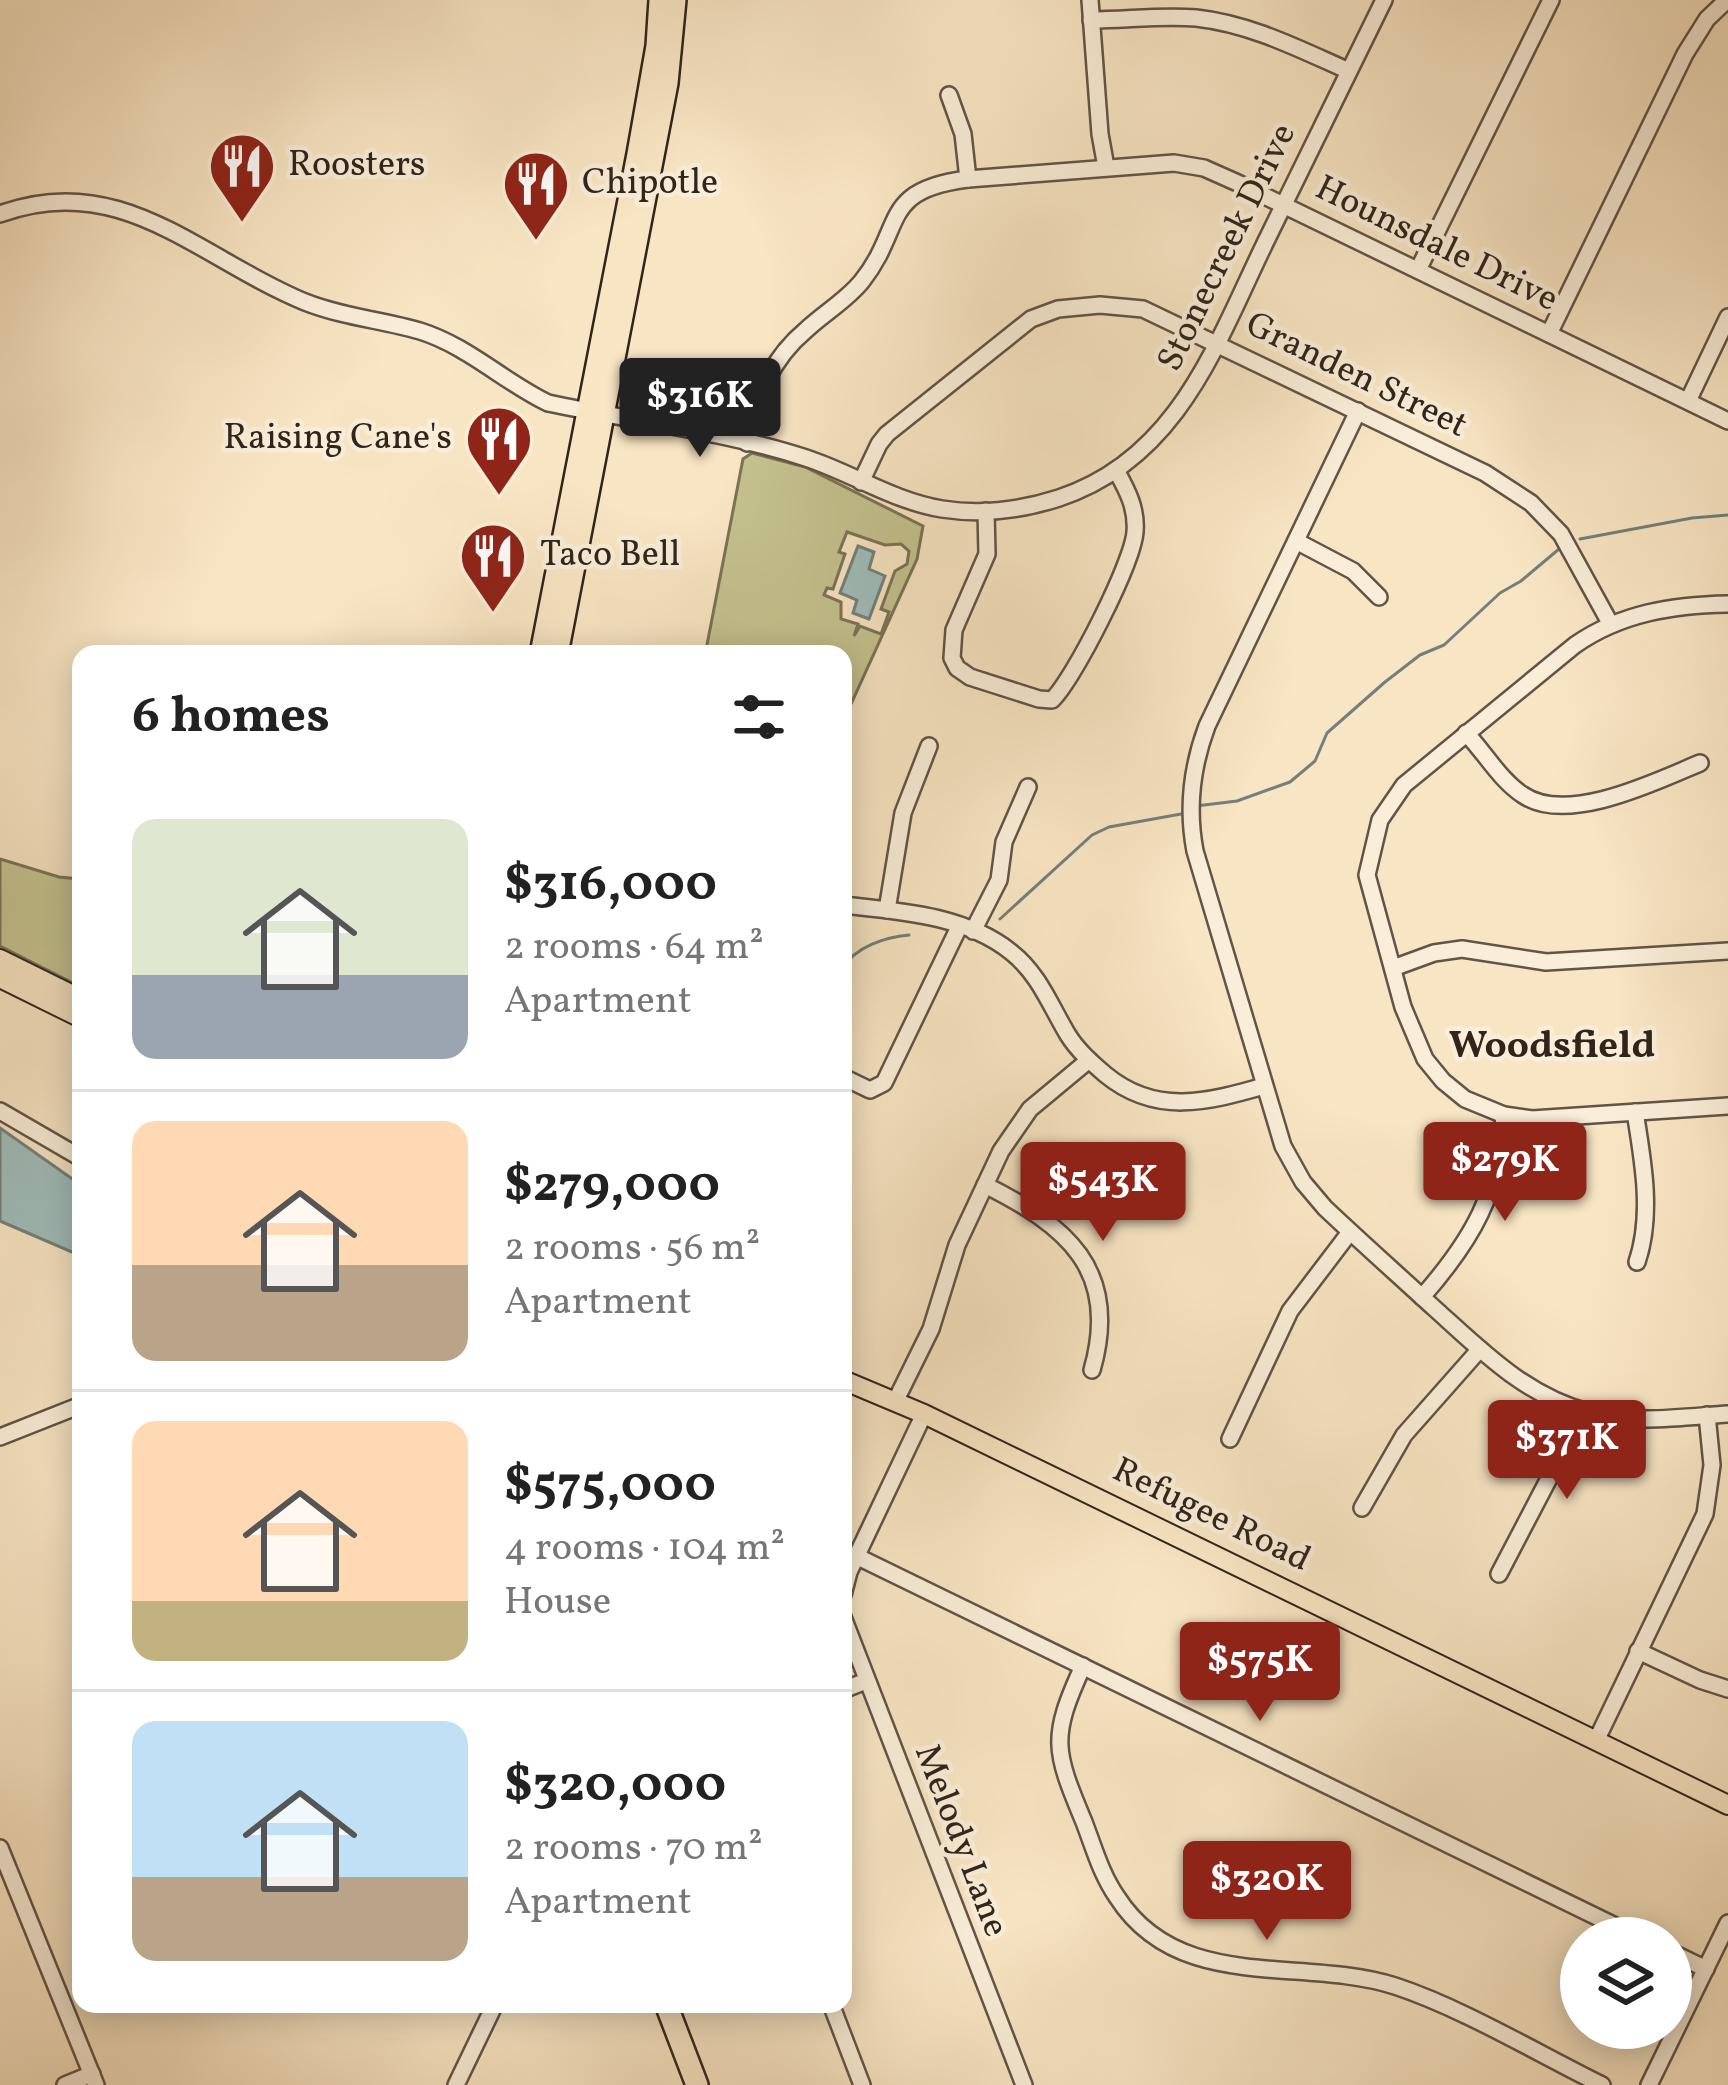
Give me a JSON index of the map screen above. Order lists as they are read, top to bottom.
{
  "streets": {
    "main road": ["Refugee Road"],
    "street": [
      "Hounsdale Drive",
      "Stonecreek Drive",
      "Granden Street",
      "Melody Lane"
    ]
  },
  "crossings": [
    ["Hounsdale Drive", "Stonecreek Drive"],
    ["Stonecreek Drive", "Granden Street"]
  ],
  "districts": ["Woodsfield"],
  "places": {
    "restaurant": [
      "Roosters",
      "Chipotle",
      "Raising Cane's",
      "Taco Bell"
    ]
  },
  "page": {
    "price": [
      "$316K",
      "$279K",
      "$543K",
      "$371K",
      "$575K",
      "$320K"
    ],
    "heading": "6 homes",
    "list": [
      {
        "name": "$316,000",
        "note": "2 rooms · 64 m² · Apartment"
      },
      {
        "name": "$279,000",
        "note": "2 rooms · 56 m² · Apartment"
      },
      {
        "name": "$575,000",
        "note": "4 rooms · 104 m² · House"
      },
      {
        "name": "$320,000",
        "note": "2 rooms · 70 m² · Apartment"
      }
    ]
  }
}
